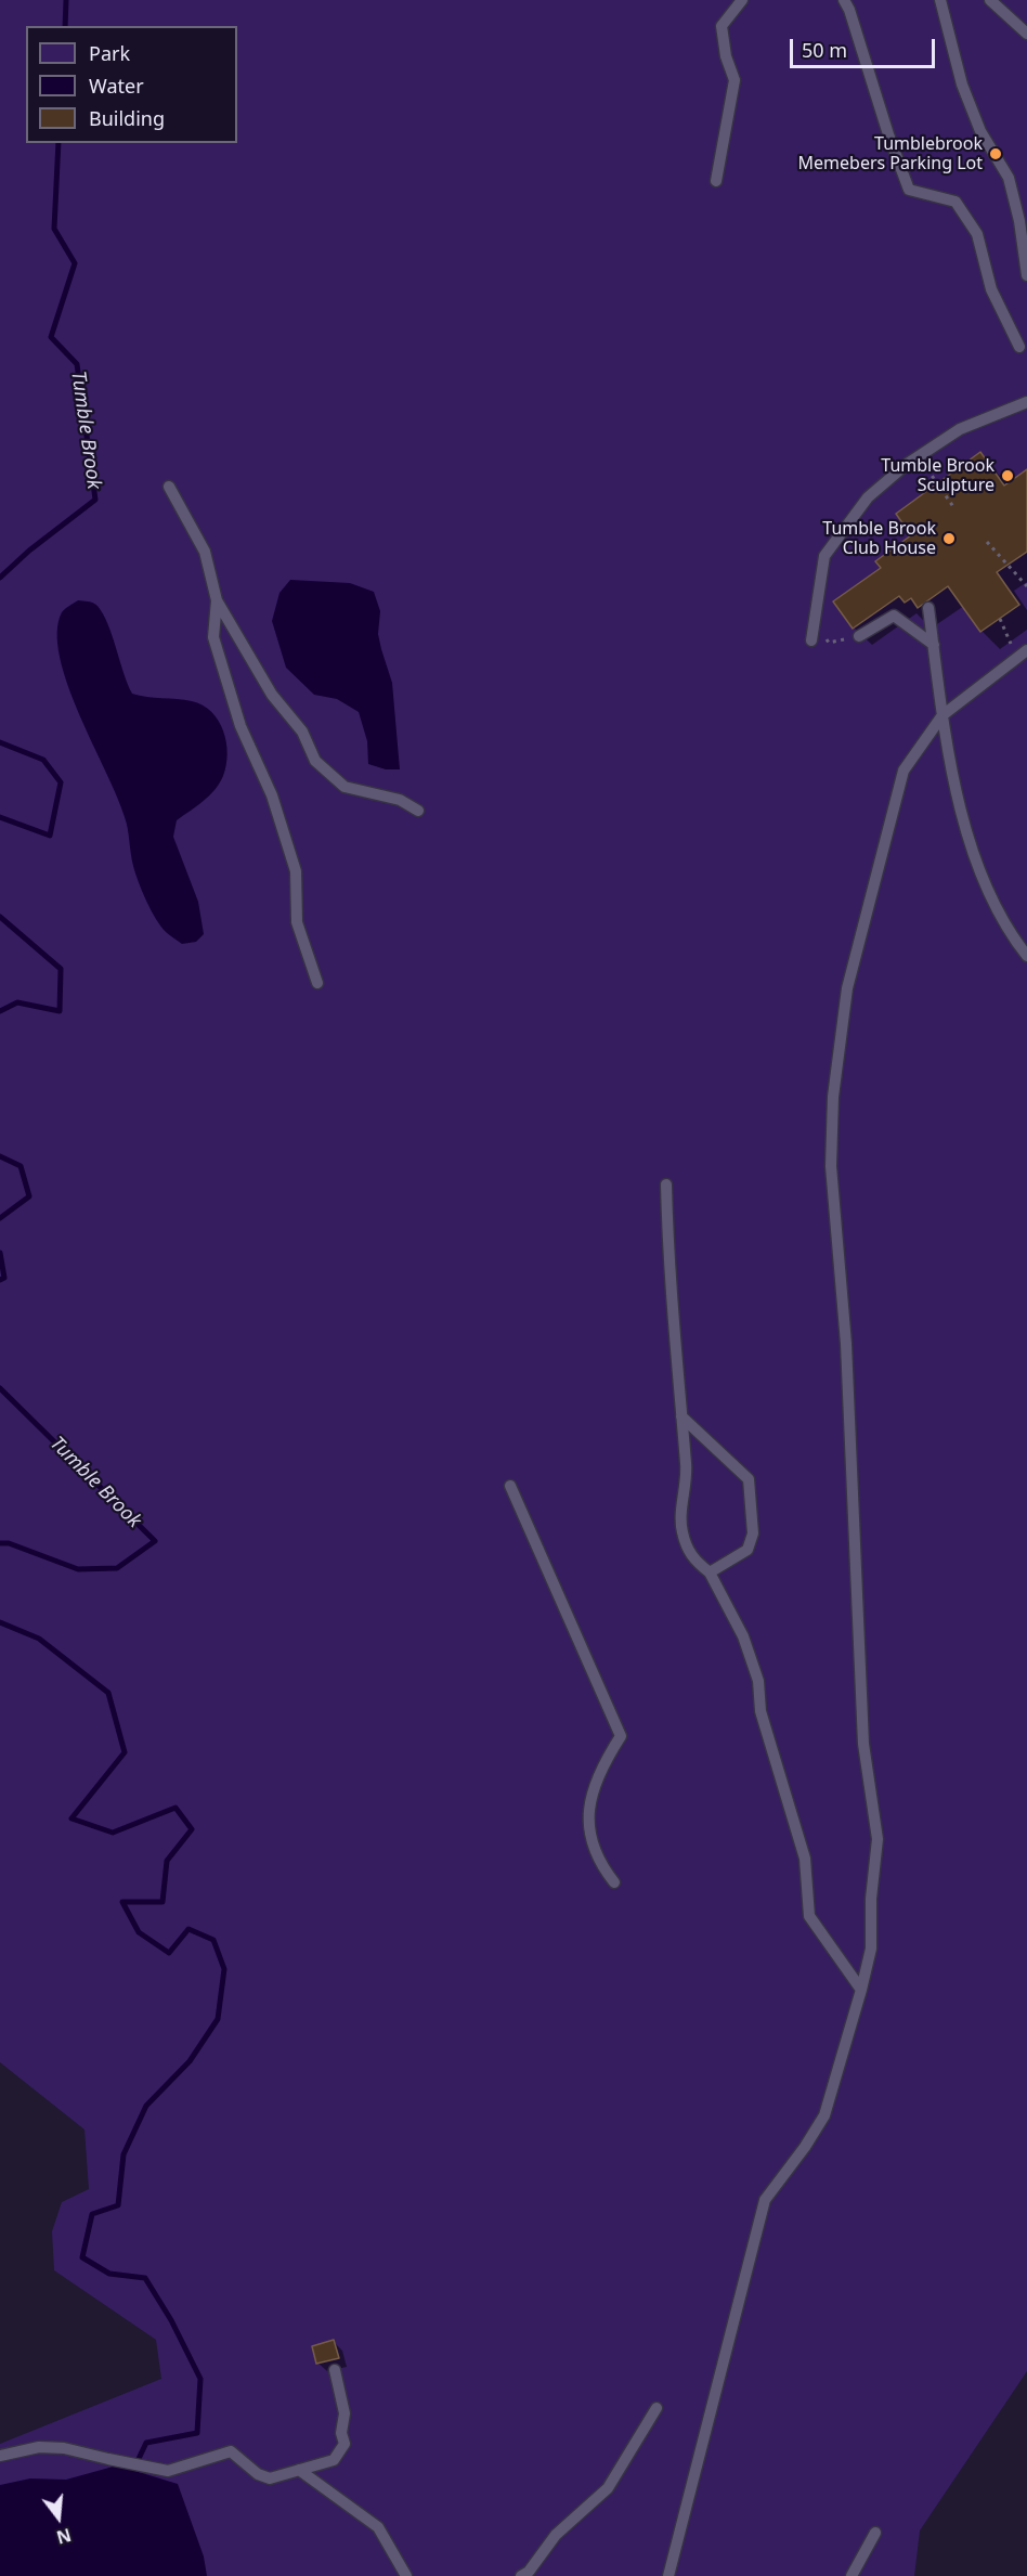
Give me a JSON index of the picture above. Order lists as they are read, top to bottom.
{
  "water": ["Tumble Brook"],
  "places": ["Tumblebrook Memebers Parking Lot", "Tumble Brook Sculpture", "Tumble Brook Club House"],
  "legend": ["Park", "Water", "Building"],
  "scale_bar": "50 m",
  "north": "bottom"
}
